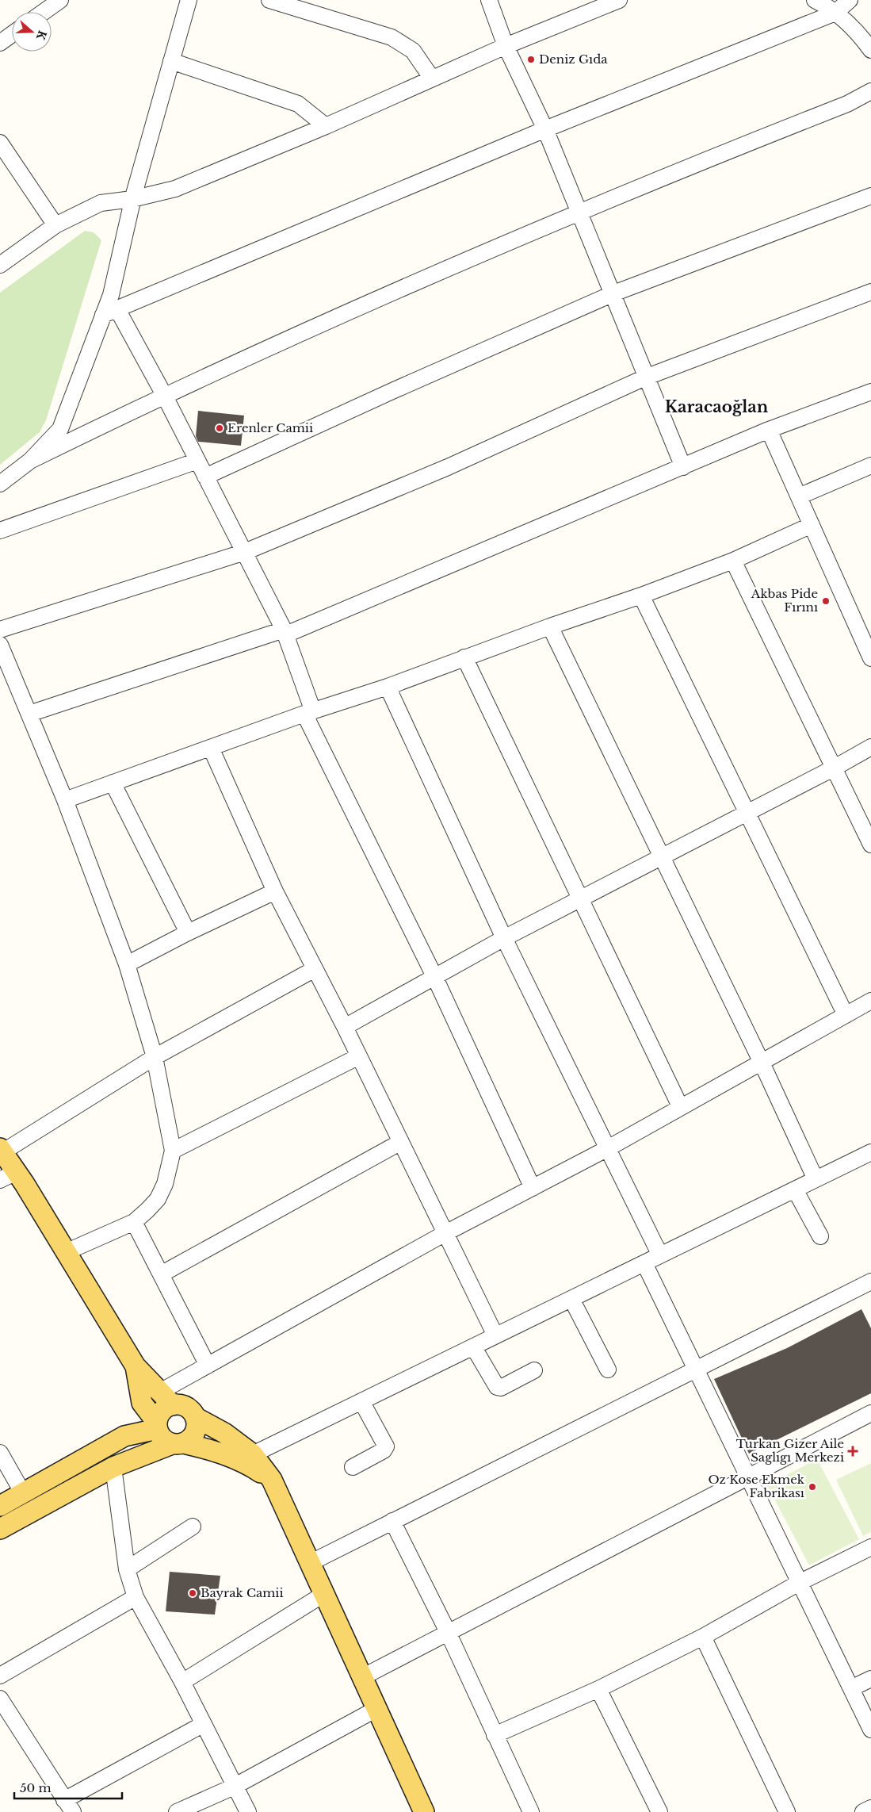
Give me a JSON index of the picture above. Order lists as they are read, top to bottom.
{
  "districts": ["Karacaoğlan"],
  "places": {
    "other": [
      "Deniz Gıda",
      "Erenler Camii",
      "Akbas Pide Fırını",
      "Oz Kose Ekmek Fabrikası",
      "Bayrak Camii"
    ],
    "health": ["Turkan Gizer Aile Saglıgı Merkezi"]
  },
  "scale_bar": "50 m",
  "north": "right"
}
